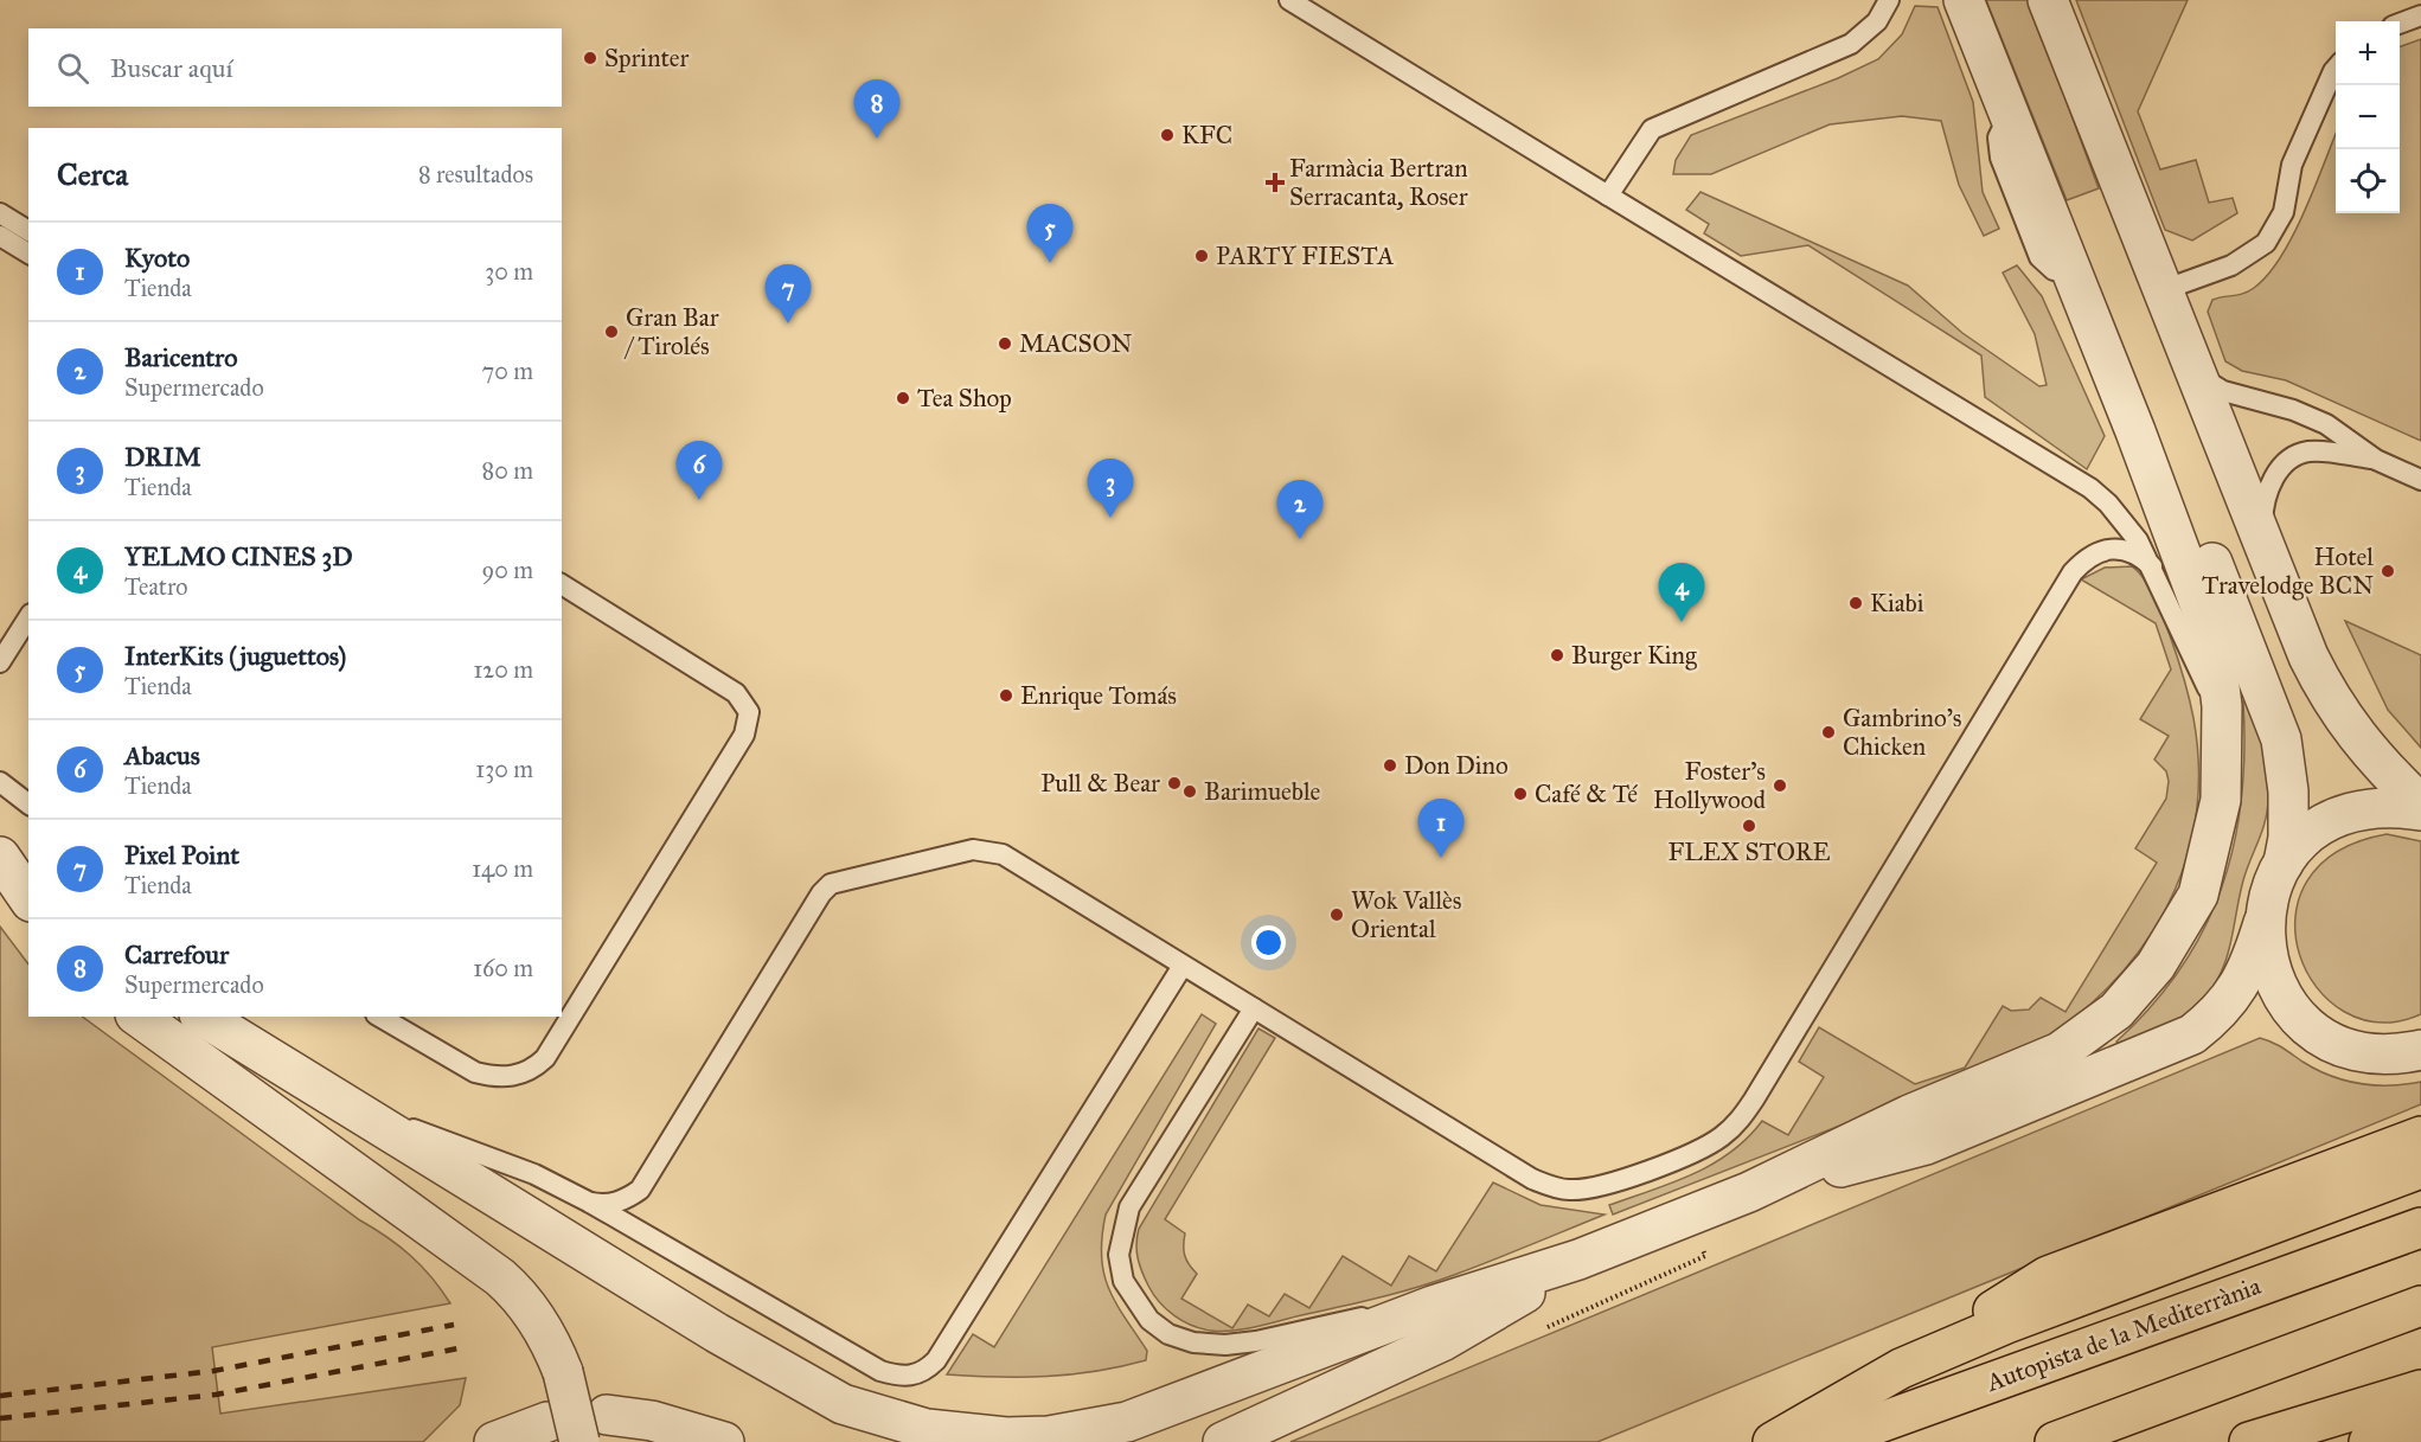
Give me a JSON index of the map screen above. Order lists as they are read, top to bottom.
{
  "streets": {
    "highway": ["Autopista de la Mediterrània"]
  },
  "places": {
    "other": [
      "Sprinter",
      "KFC",
      "PARTY FIESTA",
      "Gran Bar / Tirolés",
      "MACSON",
      "Tea Shop",
      "Hotel Travelodge BCN",
      "Kiabi",
      "Burger King",
      "Enrique Tomás",
      "Gambrino's Chicken",
      "Don Dino",
      "Pull & Bear",
      "Foster's Hollywood",
      "Barimueble",
      "Café & Té",
      "FLEX STORE",
      "Wok Vallès Oriental"
    ],
    "health": ["Farmàcia Bertran Serracanta, Roser"]
  },
  "page": {
    "map_buttons": ["+", "−"],
    "search": "Buscar aquí",
    "pins": [
      "8",
      "5",
      "7",
      "6",
      "3",
      "2",
      "4",
      "1"
    ],
    "heading": ["Cerca", "8 resultados"],
    "list": [
      {
        "mark": "1",
        "name": "Kyoto",
        "note": "Tienda",
        "value": "30 m"
      },
      {
        "mark": "2",
        "name": "Baricentro",
        "note": "Supermercado",
        "value": "70 m"
      },
      {
        "mark": "3",
        "name": "DRIM",
        "note": "Tienda",
        "value": "80 m"
      },
      {
        "mark": "4",
        "name": "YELMO CINES 3D",
        "note": "Teatro",
        "value": "90 m"
      },
      {
        "mark": "5",
        "name": "InterKits (juguettos)",
        "note": "Tienda",
        "value": "120 m"
      },
      {
        "mark": "6",
        "name": "Abacus",
        "note": "Tienda",
        "value": "130 m"
      },
      {
        "mark": "7",
        "name": "Pixel Point",
        "note": "Tienda",
        "value": "140 m"
      },
      {
        "mark": "8",
        "name": "Carrefour",
        "note": "Supermercado",
        "value": "160 m"
      }
    ]
  }
}
